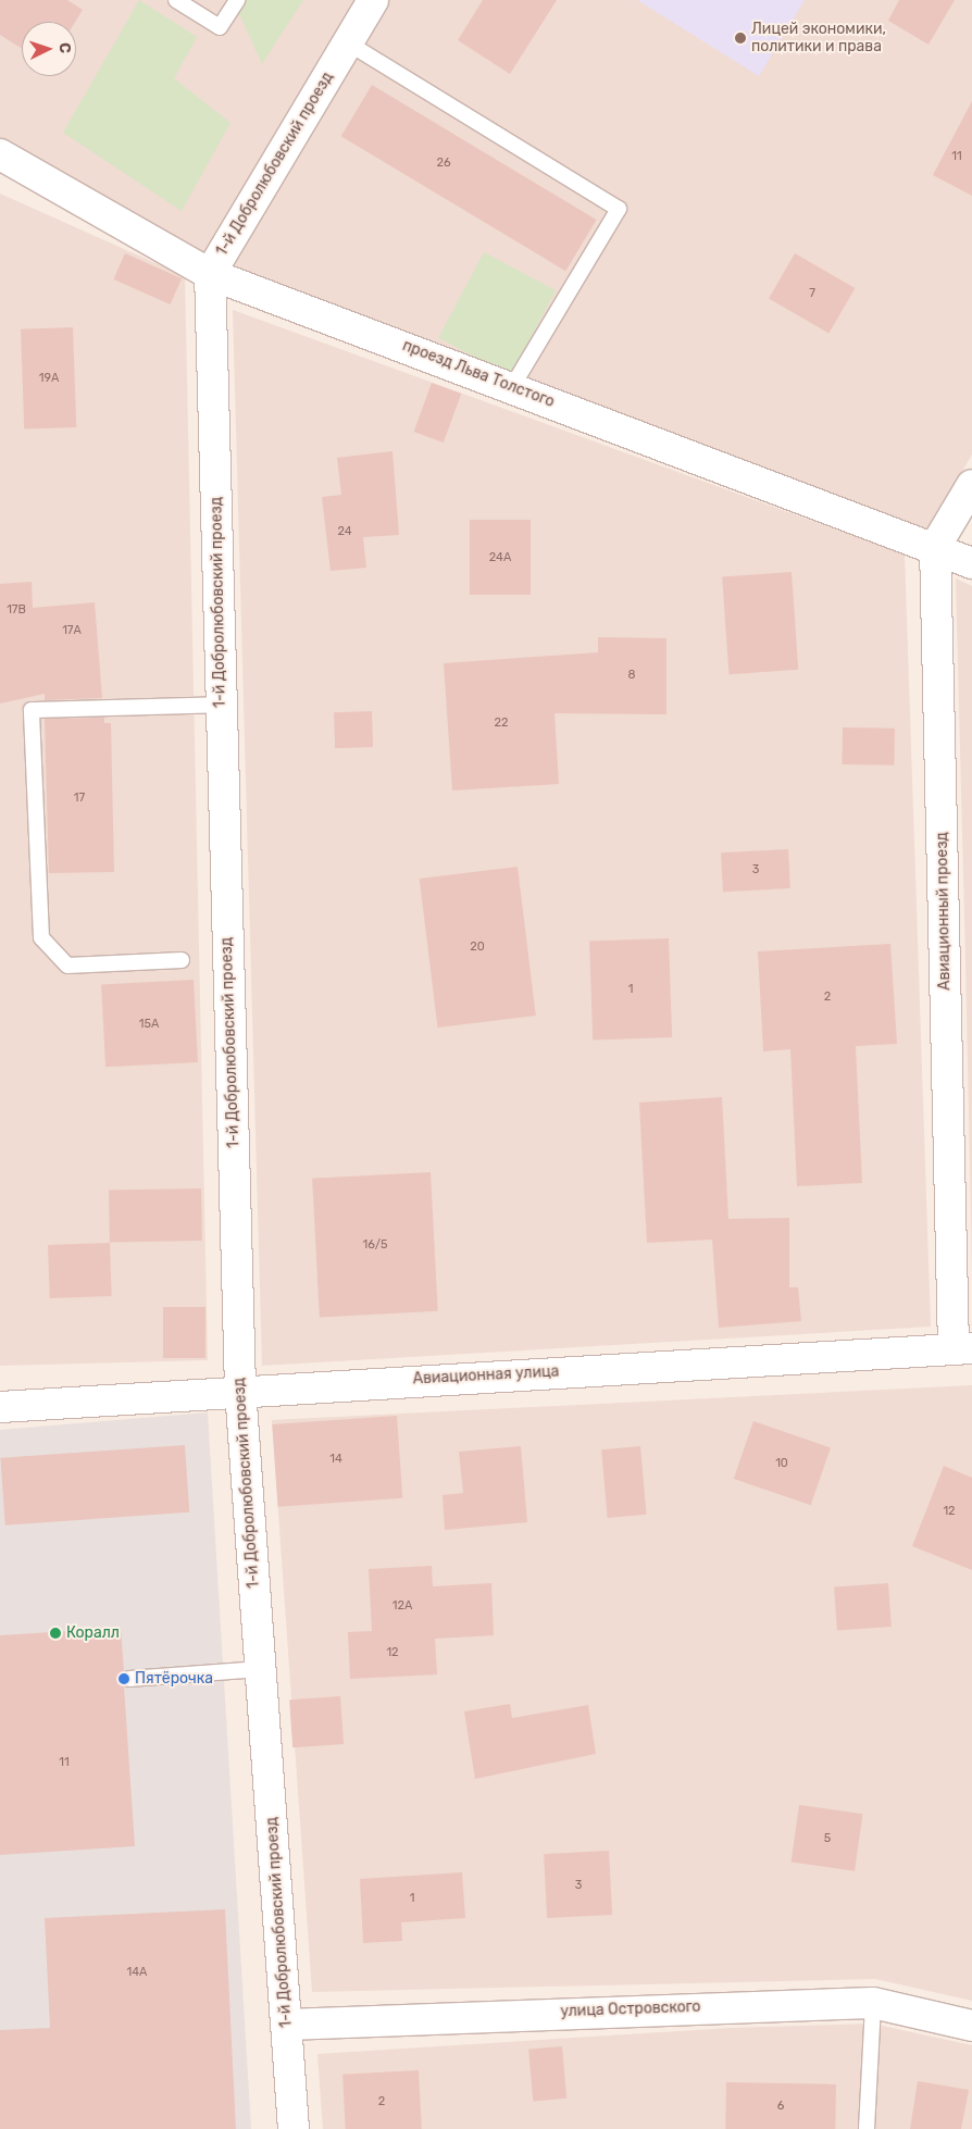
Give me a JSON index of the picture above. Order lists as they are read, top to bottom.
{
  "streets": {
    "street": [
      "1-й Добролюбовский проезд",
      "проезд Льва Толстого",
      "Авиационный проезд",
      "Авиационная улица",
      "улица Островского"
    ]
  },
  "crossings": [
    ["1-й Добролюбовский проезд", "проезд Льва Толстого"],
    ["1-й Добролюбовский проезд", "Авиационная улица"],
    ["1-й Добролюбовский проезд", "улица Островского"],
    ["проезд Льва Толстого", "Авиационный проезд"],
    ["Авиационный проезд", "Авиационная улица"]
  ],
  "places": ["Лицей экономики, политики и права", "Коралл", "Пятёрочка"],
  "house_numbers": [
    "11",
    "26",
    "7",
    "19А",
    "24",
    "24А",
    "17В",
    "17А",
    "8",
    "22",
    "17",
    "3",
    "20",
    "1",
    "2",
    "15А",
    "16/5",
    "14",
    "10",
    "12",
    "12А",
    "12",
    "11",
    "5",
    "3",
    "1",
    "14А",
    "2",
    "6"
  ],
  "north": "right"
}
